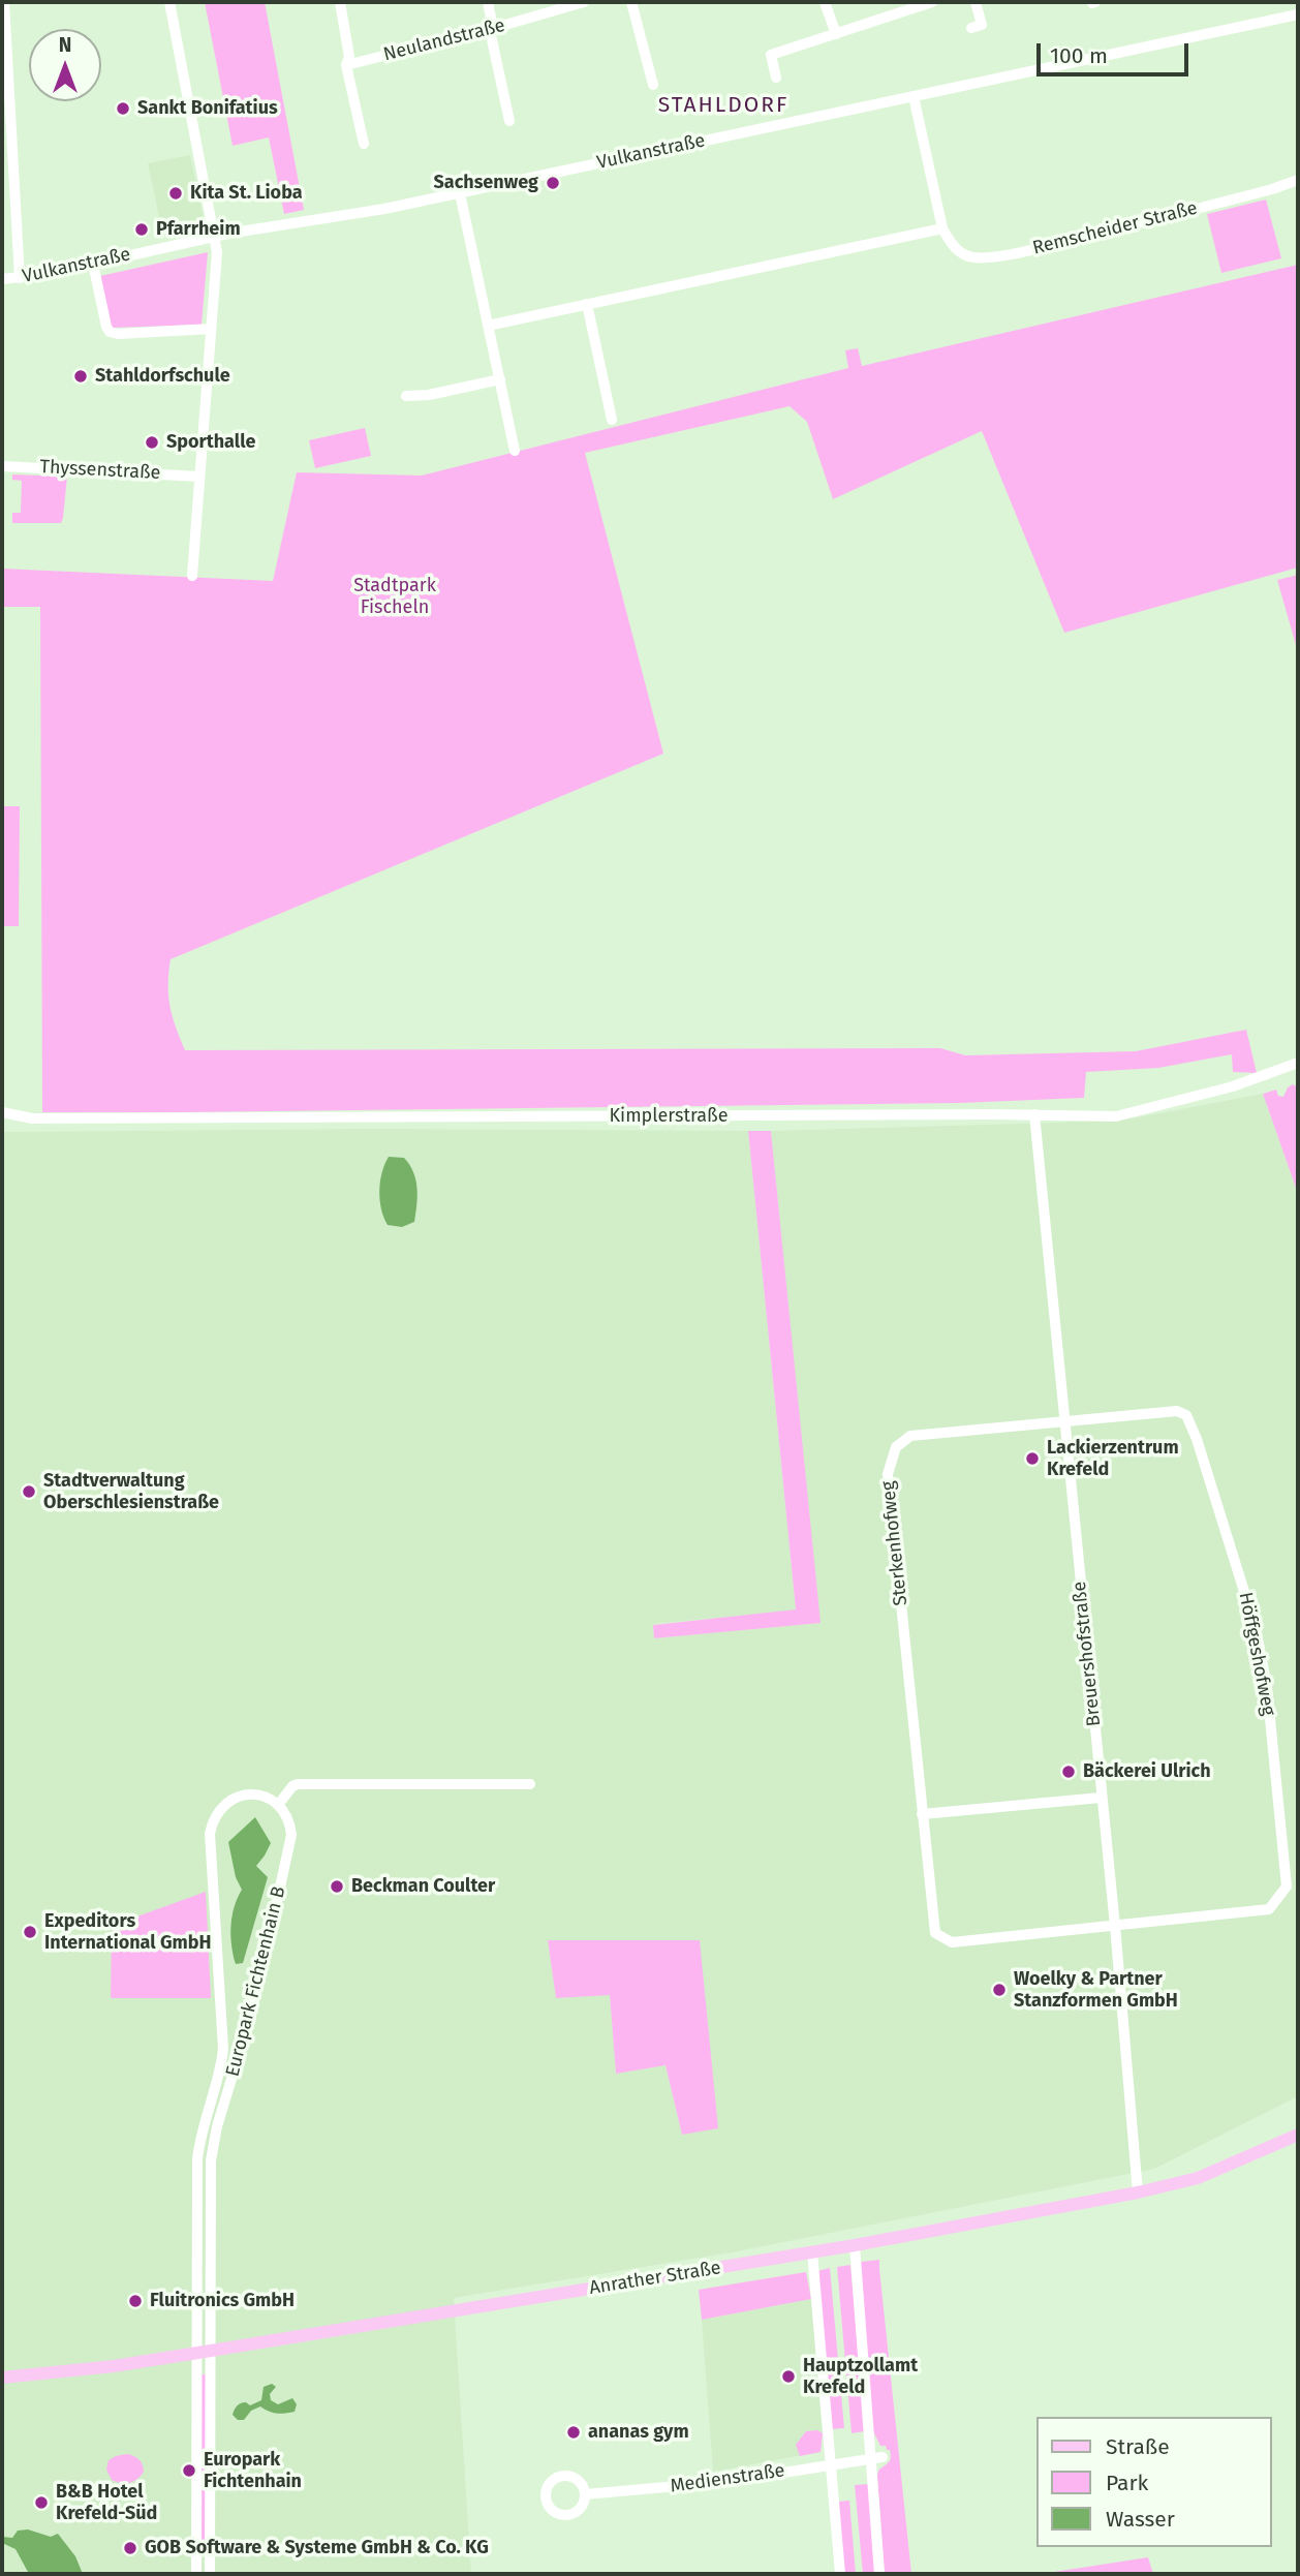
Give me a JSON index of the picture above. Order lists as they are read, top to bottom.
{
  "streets": {
    "main road": ["Anrather Straße"],
    "street": [
      "Neulandstraße",
      "Vulkanstraße",
      "Remscheider Straße",
      "Thyssenstraße",
      "Kimplerstraße",
      "Sterkenhofweg",
      "Breuershofstraße",
      "Höffgeshofweg",
      "Europark Fichtenhain B",
      "Medienstraße"
    ]
  },
  "crossings": [
    ["Vulkanstraße", "Remscheider Straße"],
    ["Kimplerstraße", "Breuershofstraße"],
    ["Sterkenhofweg", "Breuershofstraße"],
    ["Sterkenhofweg", "Höffgeshofweg"],
    ["Breuershofstraße", "Höffgeshofweg"],
    ["Breuershofstraße", "Anrather Straße"],
    ["Europark Fichtenhain B", "Anrather Straße"]
  ],
  "districts": ["STAHLDORF"],
  "parks": ["Stadtpark Fischeln"],
  "places": [
    "Sankt Bonifatius",
    "Sachsenweg",
    "Kita St. Lioba",
    "Pfarrheim",
    "Stahldorfschule",
    "Sporthalle",
    "Lackierzentrum Krefeld",
    "Stadtverwaltung Oberschlesienstraße",
    "Bäckerei Ulrich",
    "Beckman Coulter",
    "Expeditors International GmbH",
    "Woelky & Partner Stanzformen GmbH",
    "Fluitronics GmbH",
    "Hauptzollamt Krefeld",
    "ananas gym",
    "Europark Fichtenhain",
    "B&B Hotel Krefeld-Süd",
    "GOB Software & Systeme GmbH & Co. KG"
  ],
  "legend": ["Straße", "Park", "Wasser"],
  "scale_bar": "100 m",
  "north": "top"
}
